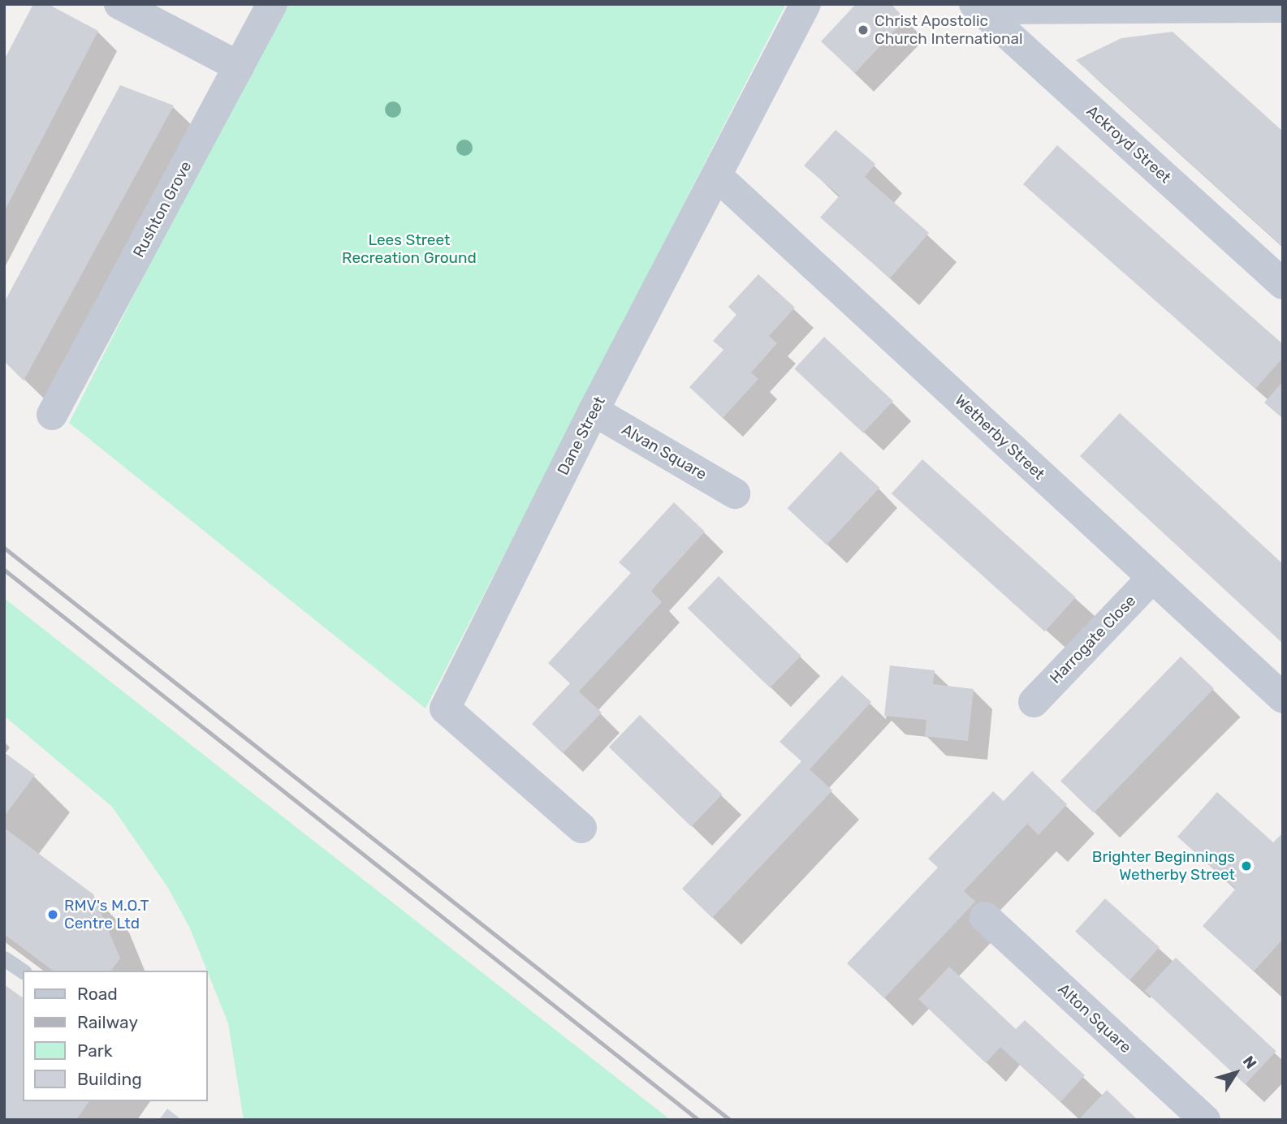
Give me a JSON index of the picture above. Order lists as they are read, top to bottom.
{
  "streets": {
    "street": [
      "Ackroyd Street",
      "Rushton Grove",
      "Dane Street",
      "Wetherby Street",
      "Alvan Square",
      "Harrogate Close",
      "Alton Square"
    ]
  },
  "crossings": [
    ["Dane Street", "Wetherby Street"],
    ["Dane Street", "Alvan Square"],
    ["Wetherby Street", "Harrogate Close"]
  ],
  "parks": ["Lees Street Recreation Ground"],
  "places": ["Christ Apostolic Church International", "Brighter Beginnings Wetherby Street", "RMV's M.O.T Centre Ltd"],
  "legend": [
    "Road",
    "Railway",
    "Park",
    "Building"
  ],
  "north": "top right"
}
